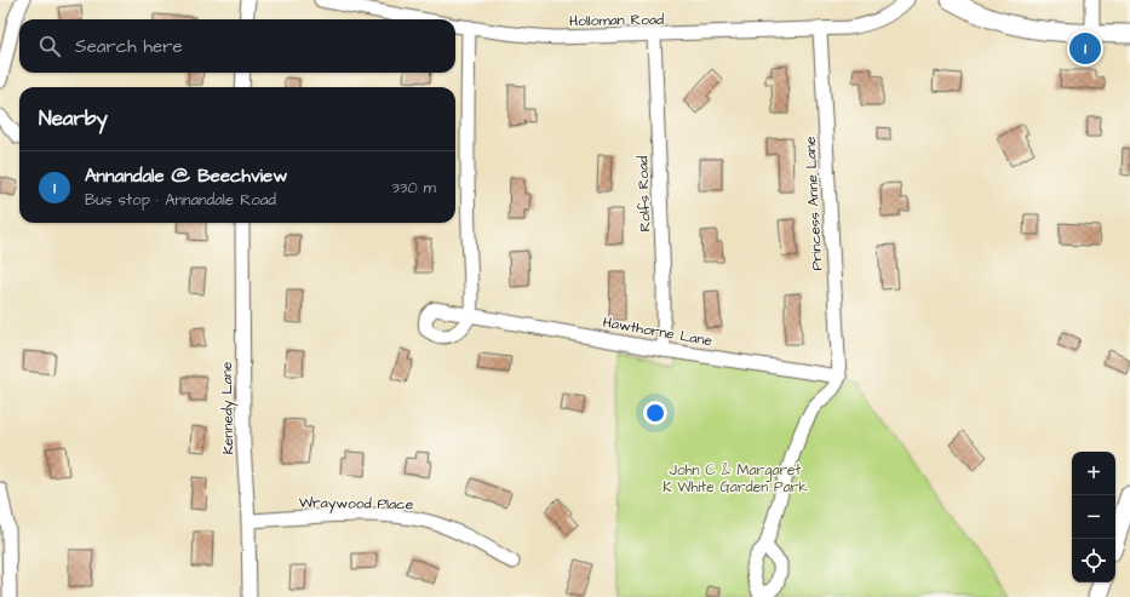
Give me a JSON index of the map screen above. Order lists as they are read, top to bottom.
{
  "streets": {
    "street": [
      "Holloman Road",
      "Rolfs Road",
      "Princess Anne Lane",
      "Hawthorne Lane",
      "Kennedy Lane",
      "Wraywood Place"
    ]
  },
  "crossings": [
    ["Holloman Road", "Rolfs Road"],
    ["Holloman Road", "Princess Anne Lane"],
    ["Holloman Road", "Hawthorne Lane"],
    ["Rolfs Road", "Hawthorne Lane"],
    ["Princess Anne Lane", "Hawthorne Lane"],
    ["Kennedy Lane", "Wraywood Place"]
  ],
  "parks": ["John C & Margaret K White Garden Park"],
  "page": {
    "search": "Search here",
    "pins": "1",
    "heading": "Nearby",
    "list": [
      {
        "mark": "1",
        "name": "Annandale @ Beechview",
        "note": "Bus stop · Annandale Road",
        "value": "330 m"
      }
    ],
    "map_buttons": ["+", "−"]
  }
}
